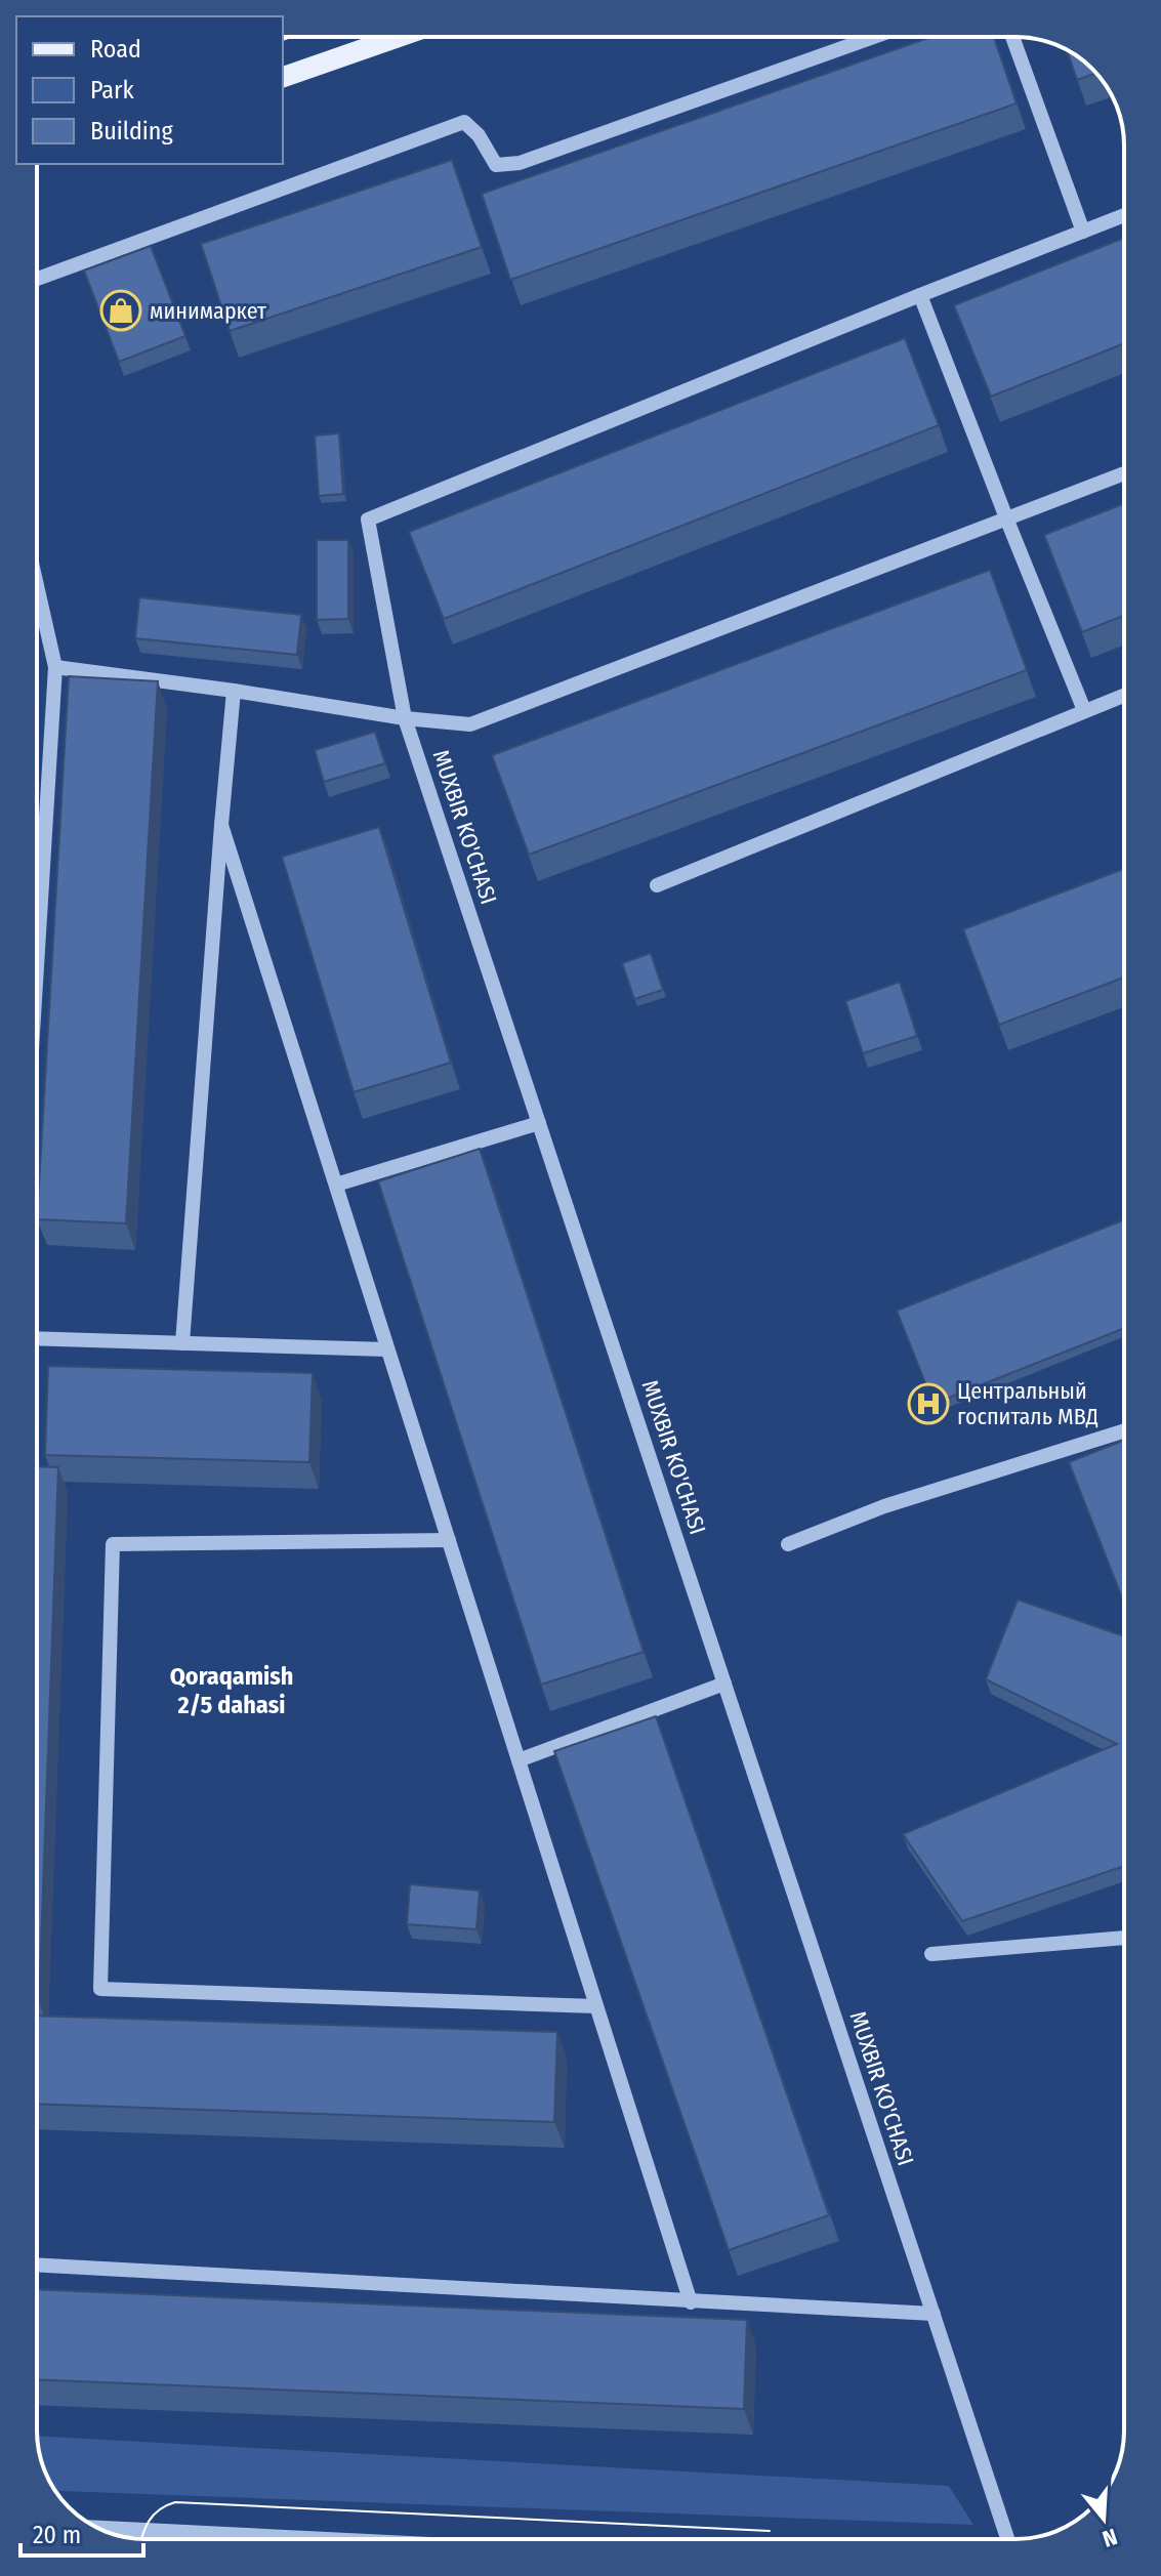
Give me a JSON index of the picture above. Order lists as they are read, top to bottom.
{
  "streets": {
    "street": ["MUXBIR KO'CHASI"]
  },
  "districts": ["Qoraqamish 2/5 dahasi"],
  "places": {
    "shop": ["минимаркет"],
    "hospital": ["Центральный госпиталь МВД"]
  },
  "legend": ["Road", "Park", "Building"],
  "scale_bar": "20 m",
  "north": "bottom"
}
